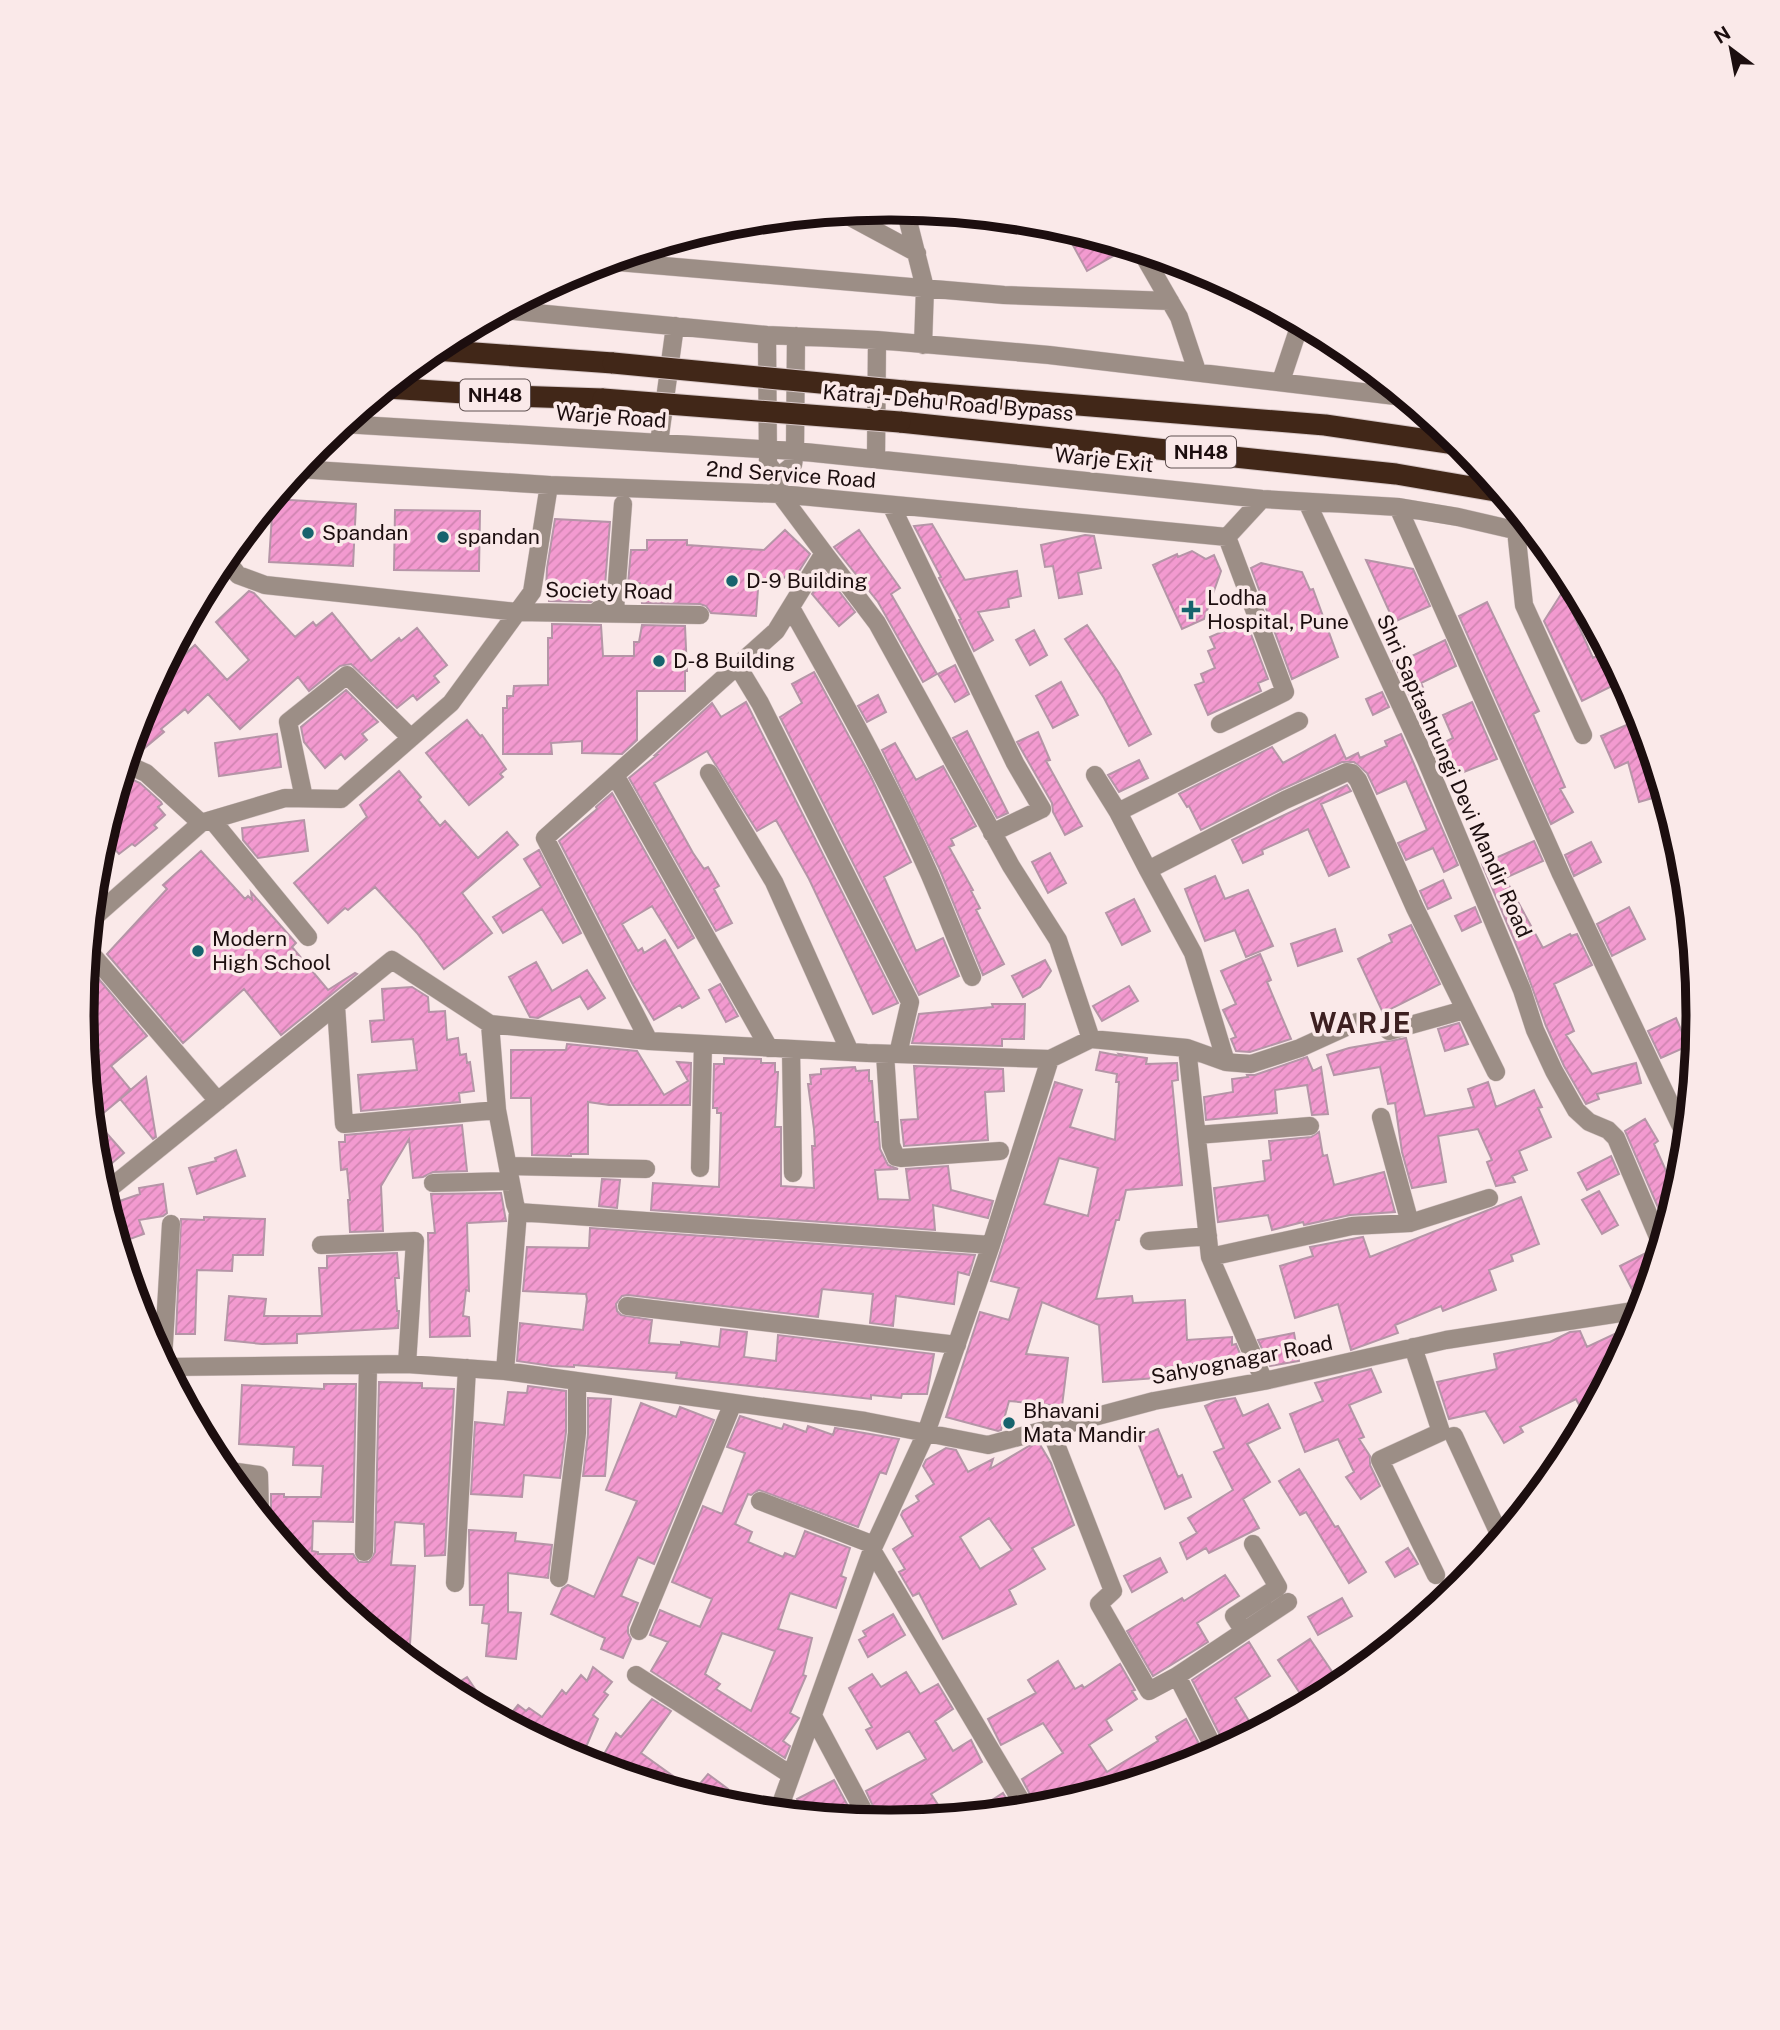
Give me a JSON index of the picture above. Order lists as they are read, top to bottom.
{
  "streets": {
    "highway": ["NH48", "Katraj - Dehu Road Bypass"],
    "street": [
      "Warje Road",
      "Warje Exit",
      "2nd Service Road",
      "Society Road",
      "Shri Saptashrungi Devi Mandir Road",
      "Sahyognagar Road"
    ]
  },
  "crossings": [
    ["Warje Road", "Warje Exit"],
    ["Warje Exit", "Shri Saptashrungi Devi Mandir Road"]
  ],
  "districts": ["WARJE"],
  "places": {
    "other": [
      "Spandan",
      "spandan",
      "D-9 Building",
      "D-8 Building",
      "Modern High School",
      "Bhavani Mata Mandir"
    ],
    "health": ["Lodha Hospital, Pune"]
  },
  "north": "top left"
}
